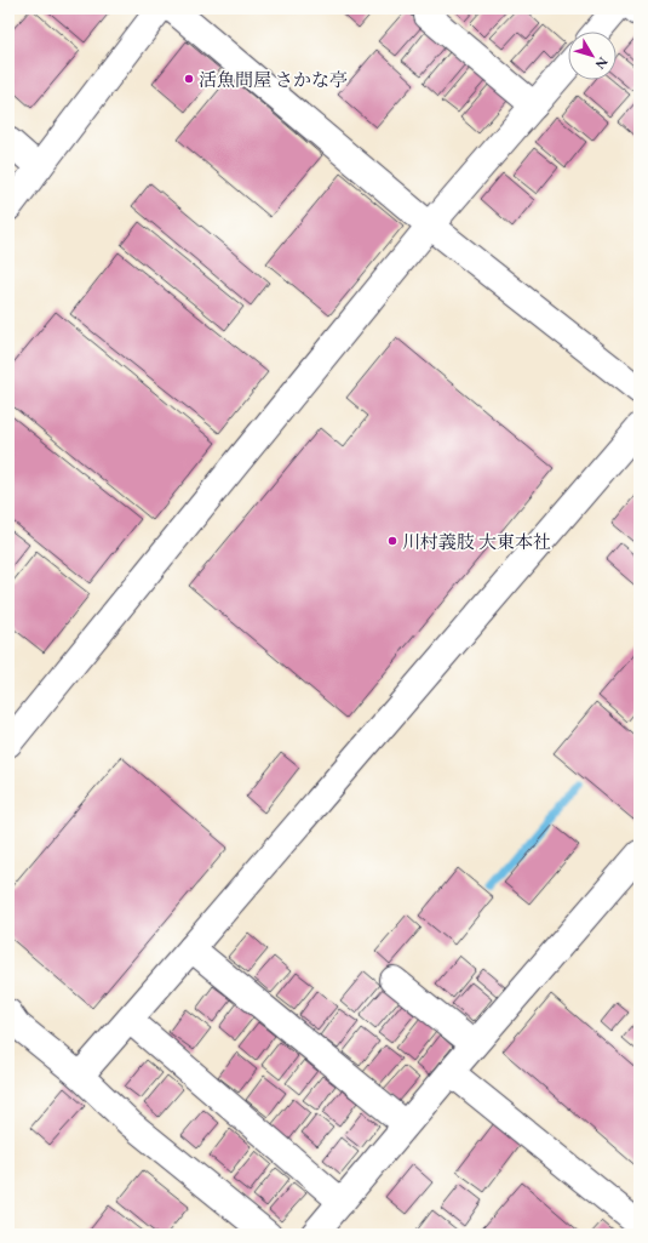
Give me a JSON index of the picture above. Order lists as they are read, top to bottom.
{
  "places": ["活魚問屋 さかな亭", "川村義肢 大東本社"],
  "north": "bottom right"
}
